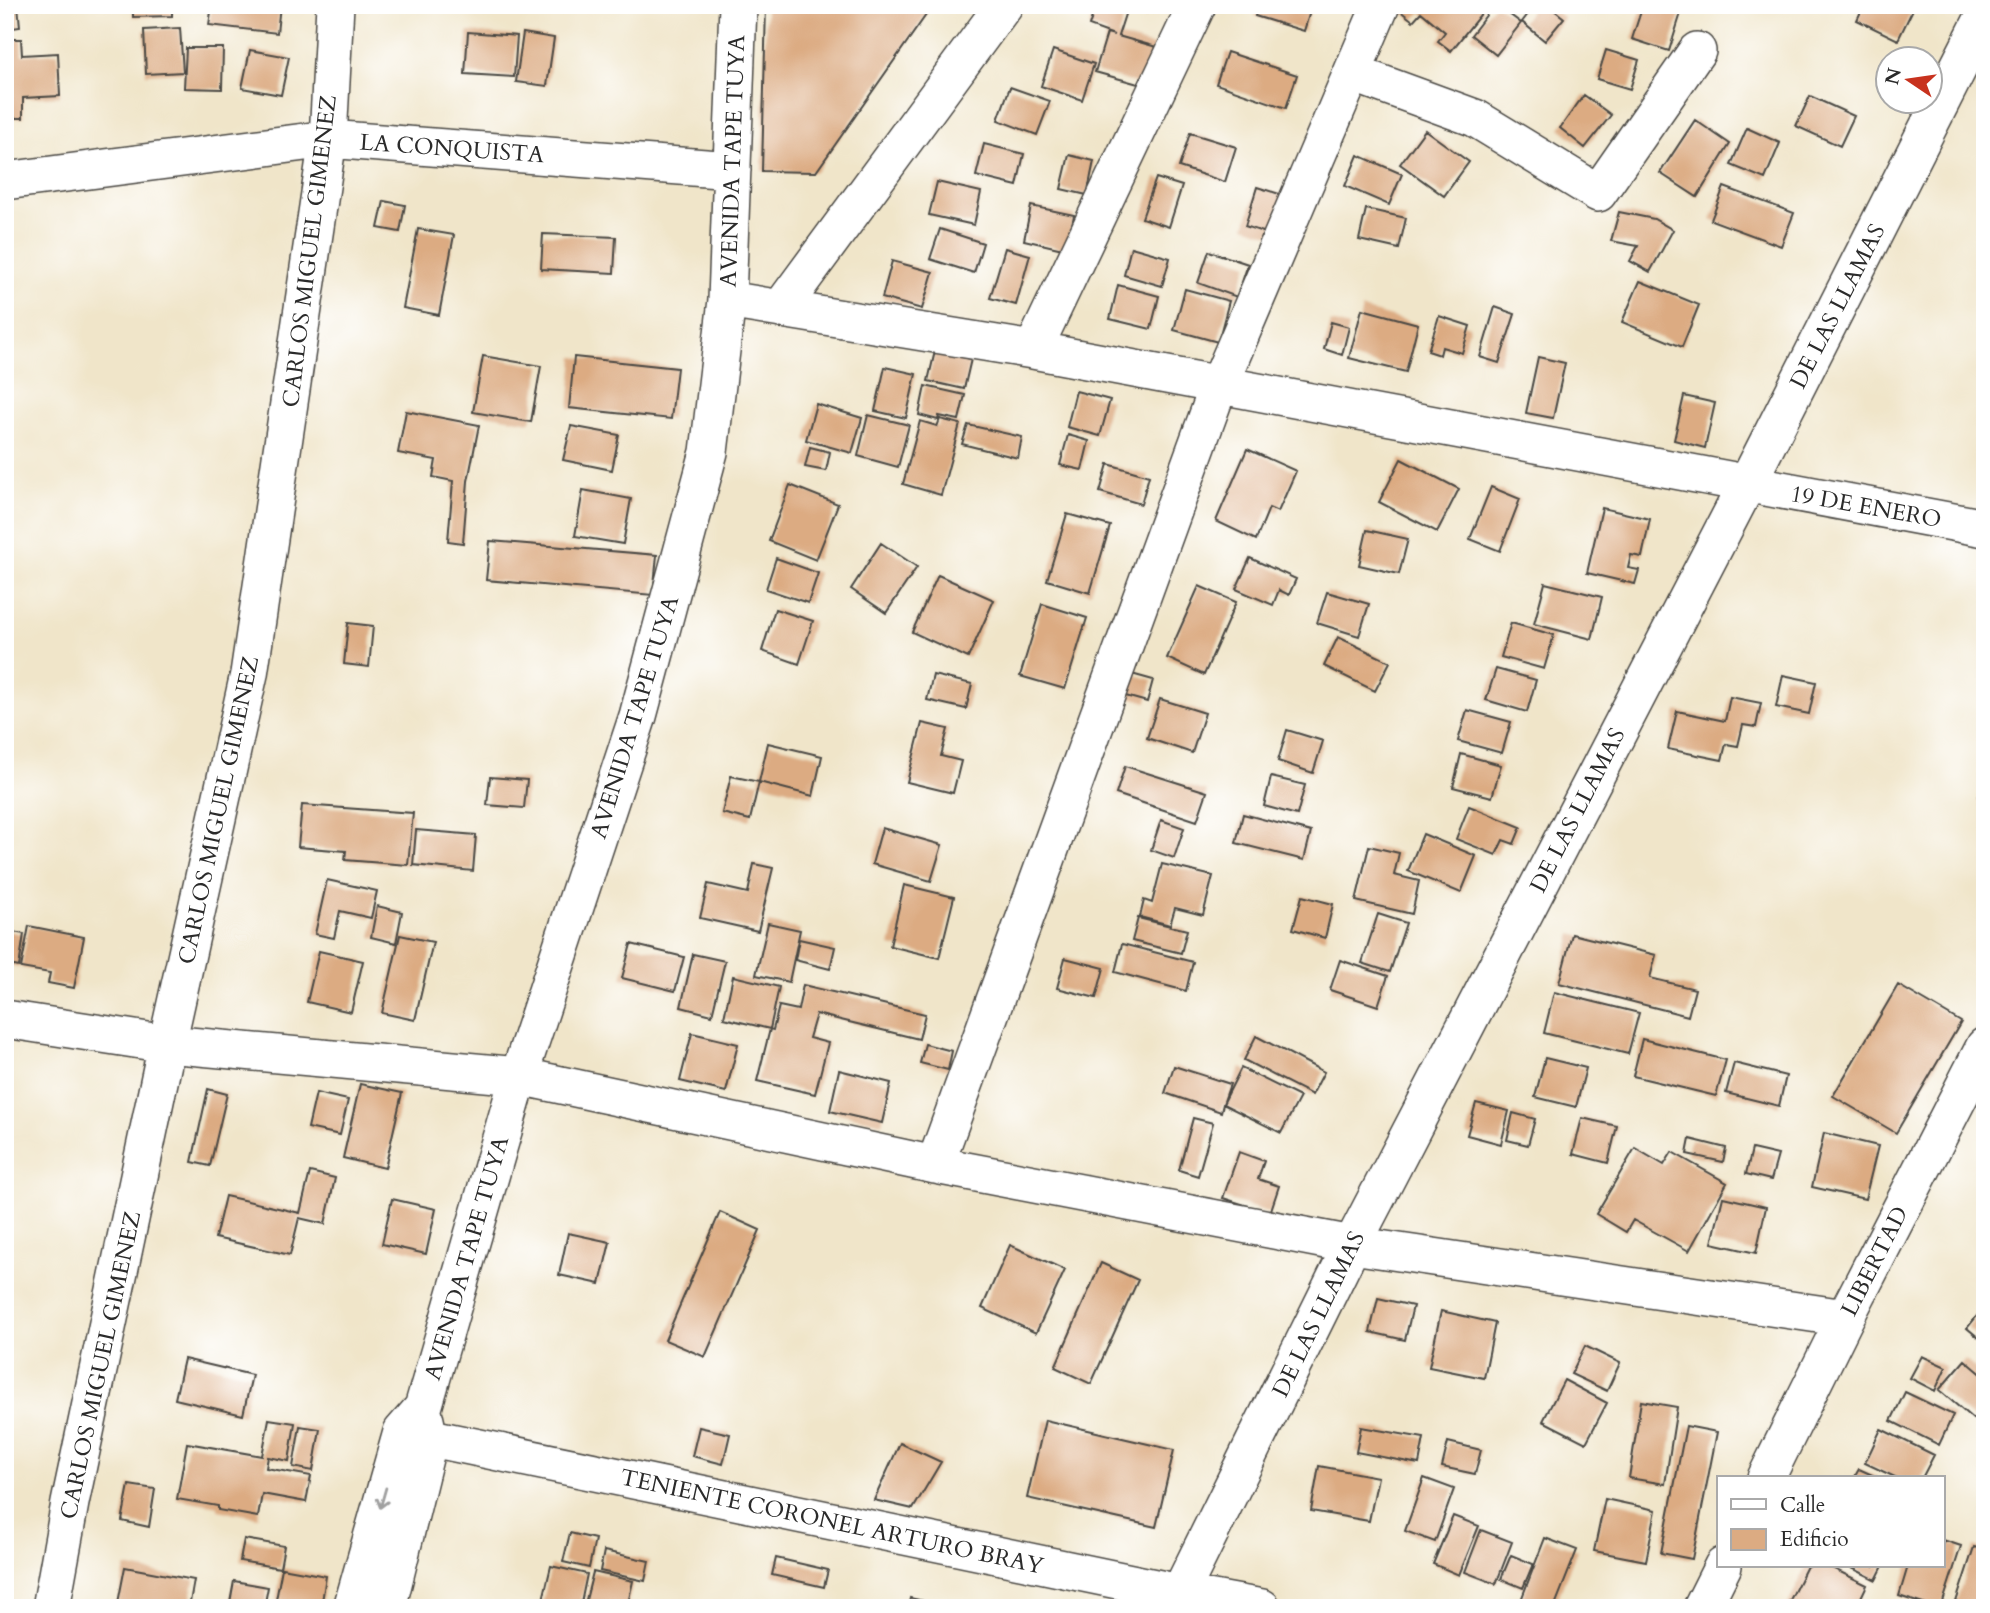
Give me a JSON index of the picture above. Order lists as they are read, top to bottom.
{
  "streets": {
    "street": [
      "LA CONQUISTA",
      "AVENIDA TAPE TUYA",
      "CARLOS MIGUEL GIMENEZ",
      "DE LAS LLAMAS",
      "19 DE ENERO",
      "LIBERTAD",
      "TENIENTE CORONEL ARTURO BRAY"
    ]
  },
  "crossings": [
    ["LA CONQUISTA", "AVENIDA TAPE TUYA"],
    ["LA CONQUISTA", "CARLOS MIGUEL GIMENEZ"],
    ["AVENIDA TAPE TUYA", "19 DE ENERO"],
    ["AVENIDA TAPE TUYA", "TENIENTE CORONEL ARTURO BRAY"],
    ["DE LAS LLAMAS", "19 DE ENERO"],
    ["DE LAS LLAMAS", "TENIENTE CORONEL ARTURO BRAY"]
  ],
  "legend": ["Calle", "Edificio"],
  "north": "left"
}
